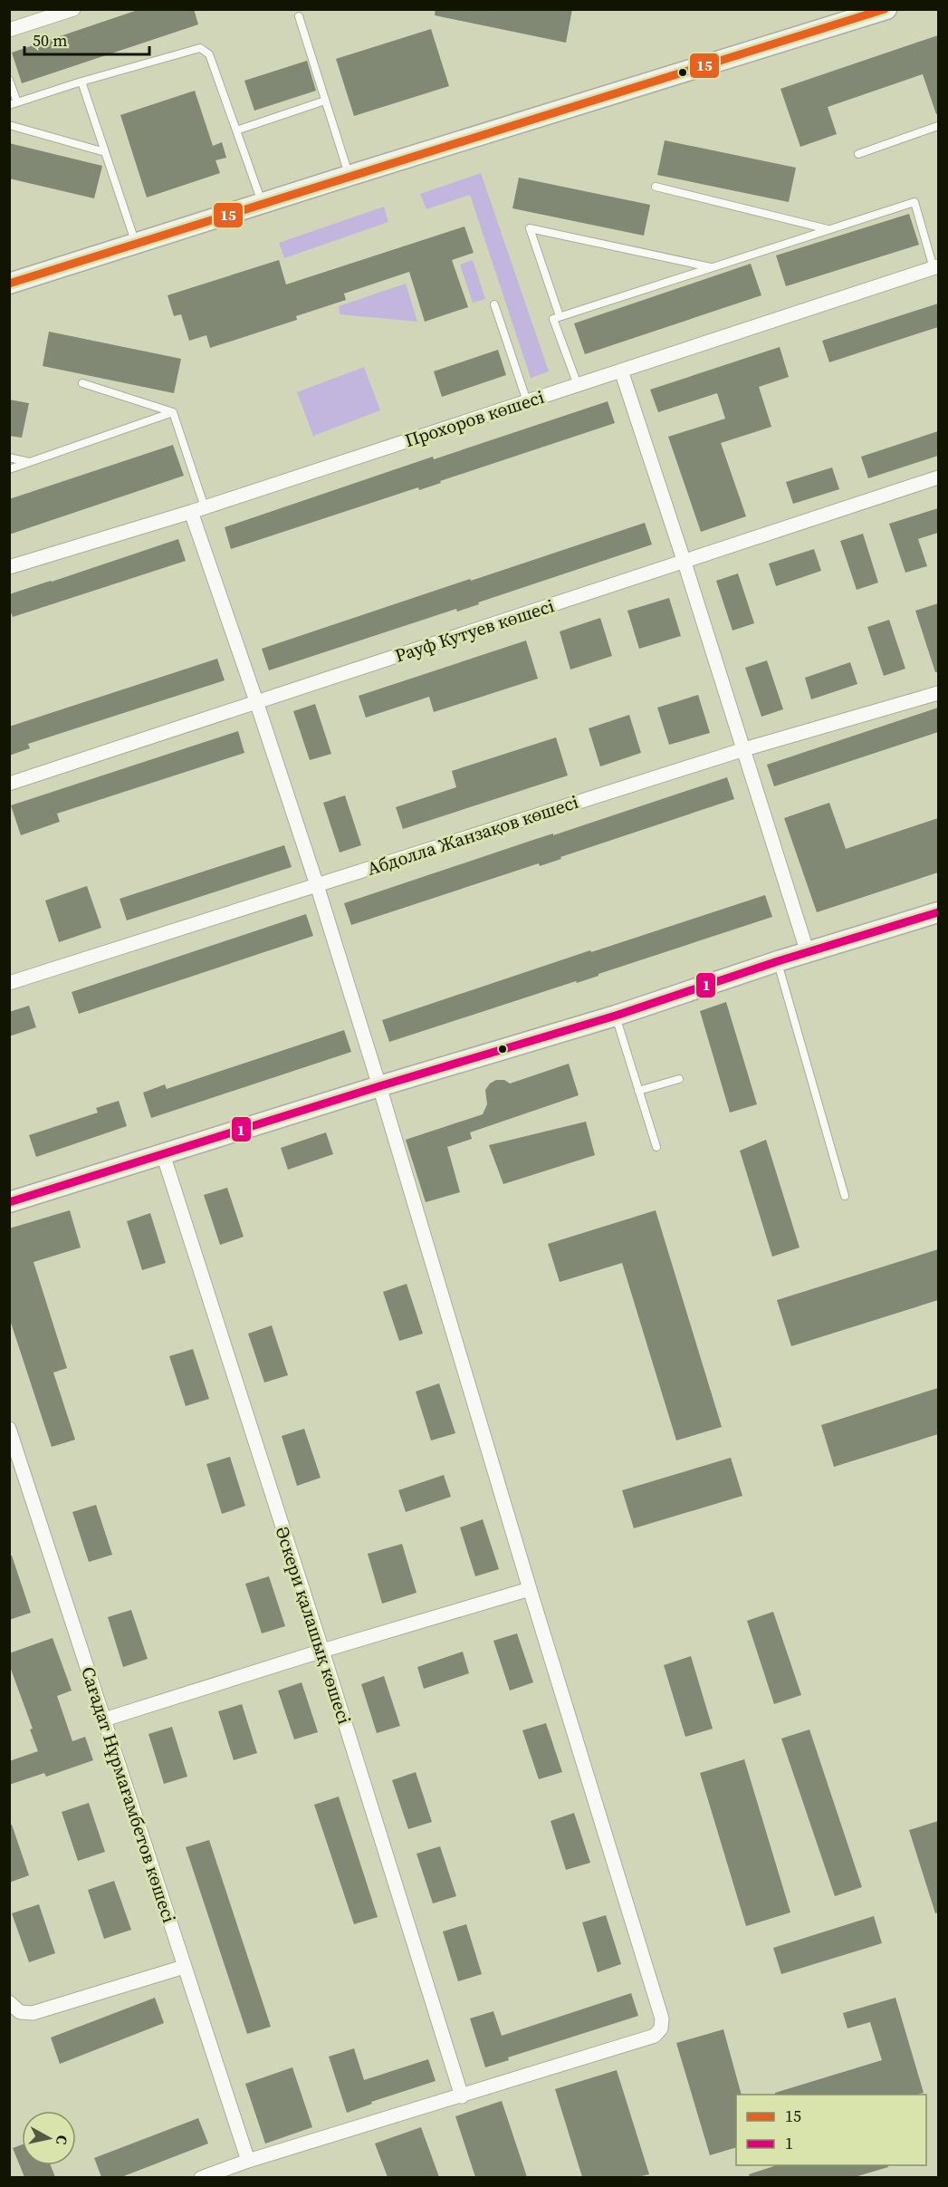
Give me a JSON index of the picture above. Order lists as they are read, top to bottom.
{
  "streets": {
    "street": [
      "Прохоров көшесі",
      "Рауф Кутуев көшесі",
      "Абдолла Жанзақов көшесі",
      "Әскери қалашық көшесі",
      "Сағадат Нұрмағамбетов көшесі"
    ]
  },
  "lines": ["transit line 15", "transit line 1"],
  "legend": ["15", "1"],
  "scale_bar": "50 m",
  "north": "right"
}
